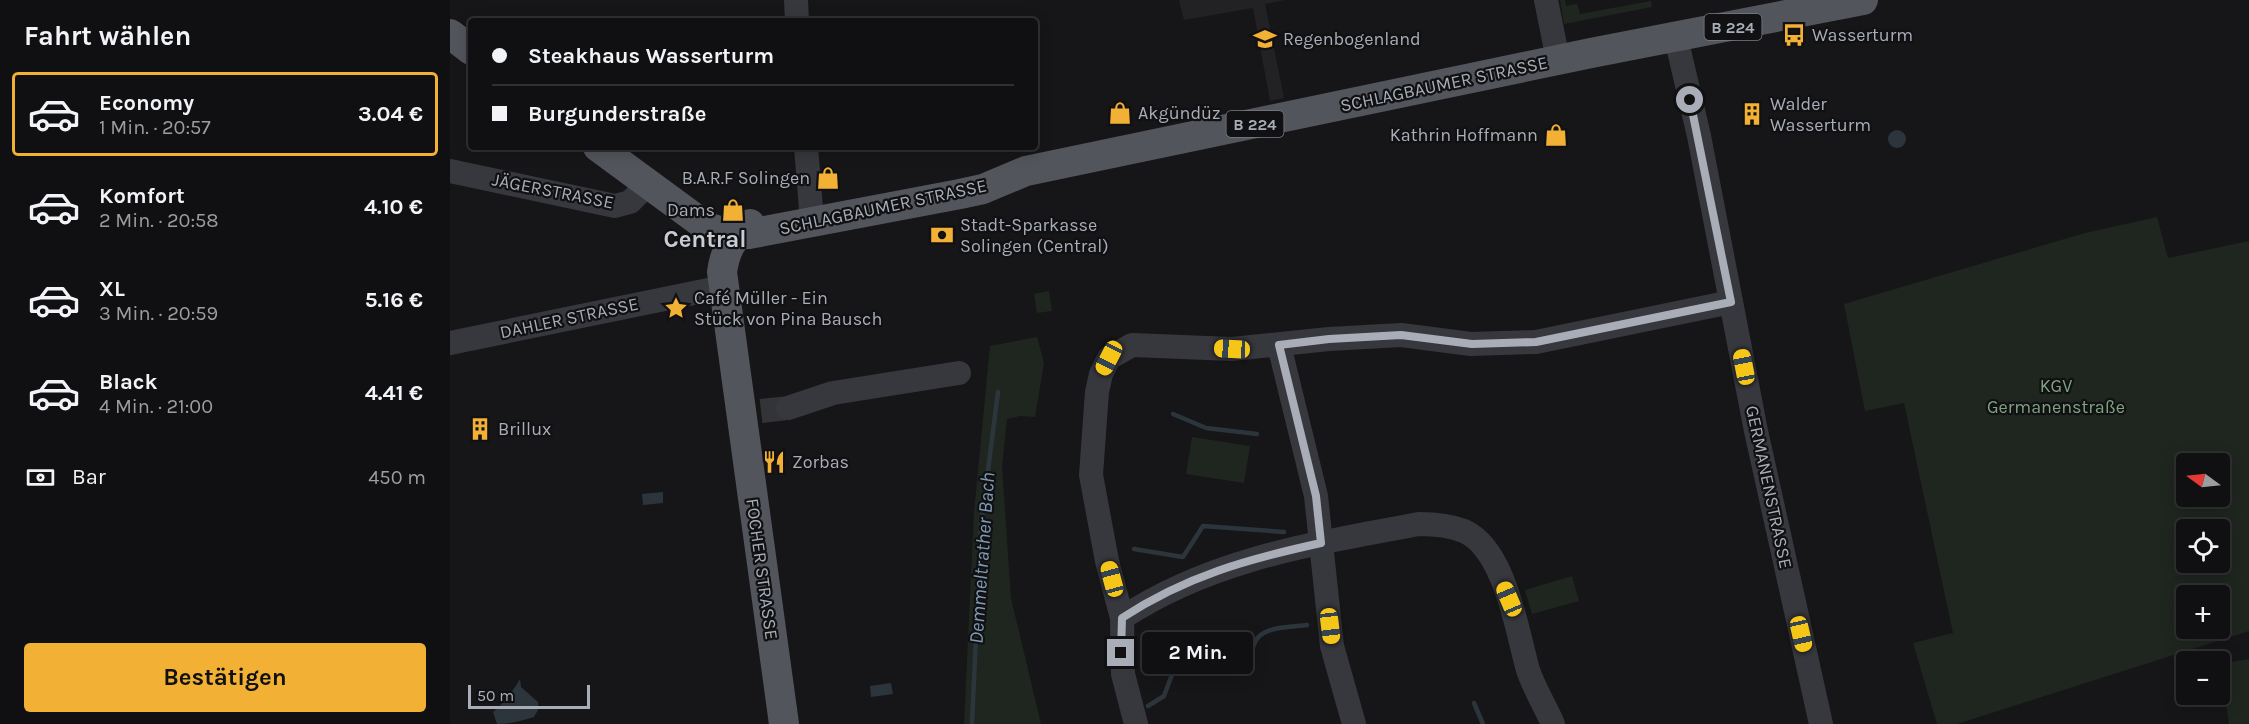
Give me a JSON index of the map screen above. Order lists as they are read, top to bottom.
{
  "streets": {
    "main road": ["B 224", "SCHLAGBAUMER STRASSE", "FOCHER STRASSE"],
    "street": ["JÄGERSTRASSE", "DAHLER STRASSE", "GERMANENSTRASSE"]
  },
  "crossings": [
    ["B 224", "SCHLAGBAUMER STRASSE"],
    ["B 224", "JÄGERSTRASSE"],
    ["B 224", "FOCHER STRASSE"],
    ["SCHLAGBAUMER STRASSE", "GERMANENSTRASSE"],
    ["SCHLAGBAUMER STRASSE", "FOCHER STRASSE"],
    ["DAHLER STRASSE", "FOCHER STRASSE"]
  ],
  "districts": ["Central"],
  "water": ["Demmeltrather Bach"],
  "parks": ["KGV Germanenstraße"],
  "places": {
    "bus stop": ["Wasserturm"],
    "school or university": ["Regenbogenland"],
    "shop": [
      "Akgündüz",
      "Kathrin Hoffmann",
      "B.A.R.F Solingen",
      "Dams"
    ],
    "building": ["Walder Wasserturm", "Brillux"],
    "bank": ["Stadt-Sparkasse Solingen (Central)"],
    "place": ["Café Müller - Ein Stück von Pina Bausch"],
    "restaurant": ["Zorbas"]
  },
  "scale_bar": "50 m",
  "north": "left",
  "page": {
    "heading": "Fahrt wählen",
    "banner": ["Steakhaus Wasserturm", "Burgunderstraße"],
    "list": [
      {
        "name": "Economy",
        "note": "1 Min. · 20:57",
        "value": "3.04 €"
      },
      {
        "name": "Komfort",
        "note": "2 Min. · 20:58",
        "value": "4.10 €"
      },
      {
        "name": "XL",
        "note": "3 Min. · 20:59",
        "value": "5.16 €"
      },
      {
        "name": "Black",
        "note": "4 Min. · 21:00",
        "value": "4.41 €"
      }
    ],
    "pay": ["Bar", "450 m"],
    "map_buttons": ["+", "−"],
    "buttons": "Bestätigen",
    "bubble": "2 Min.",
    "scale": "50 m"
  }
}
